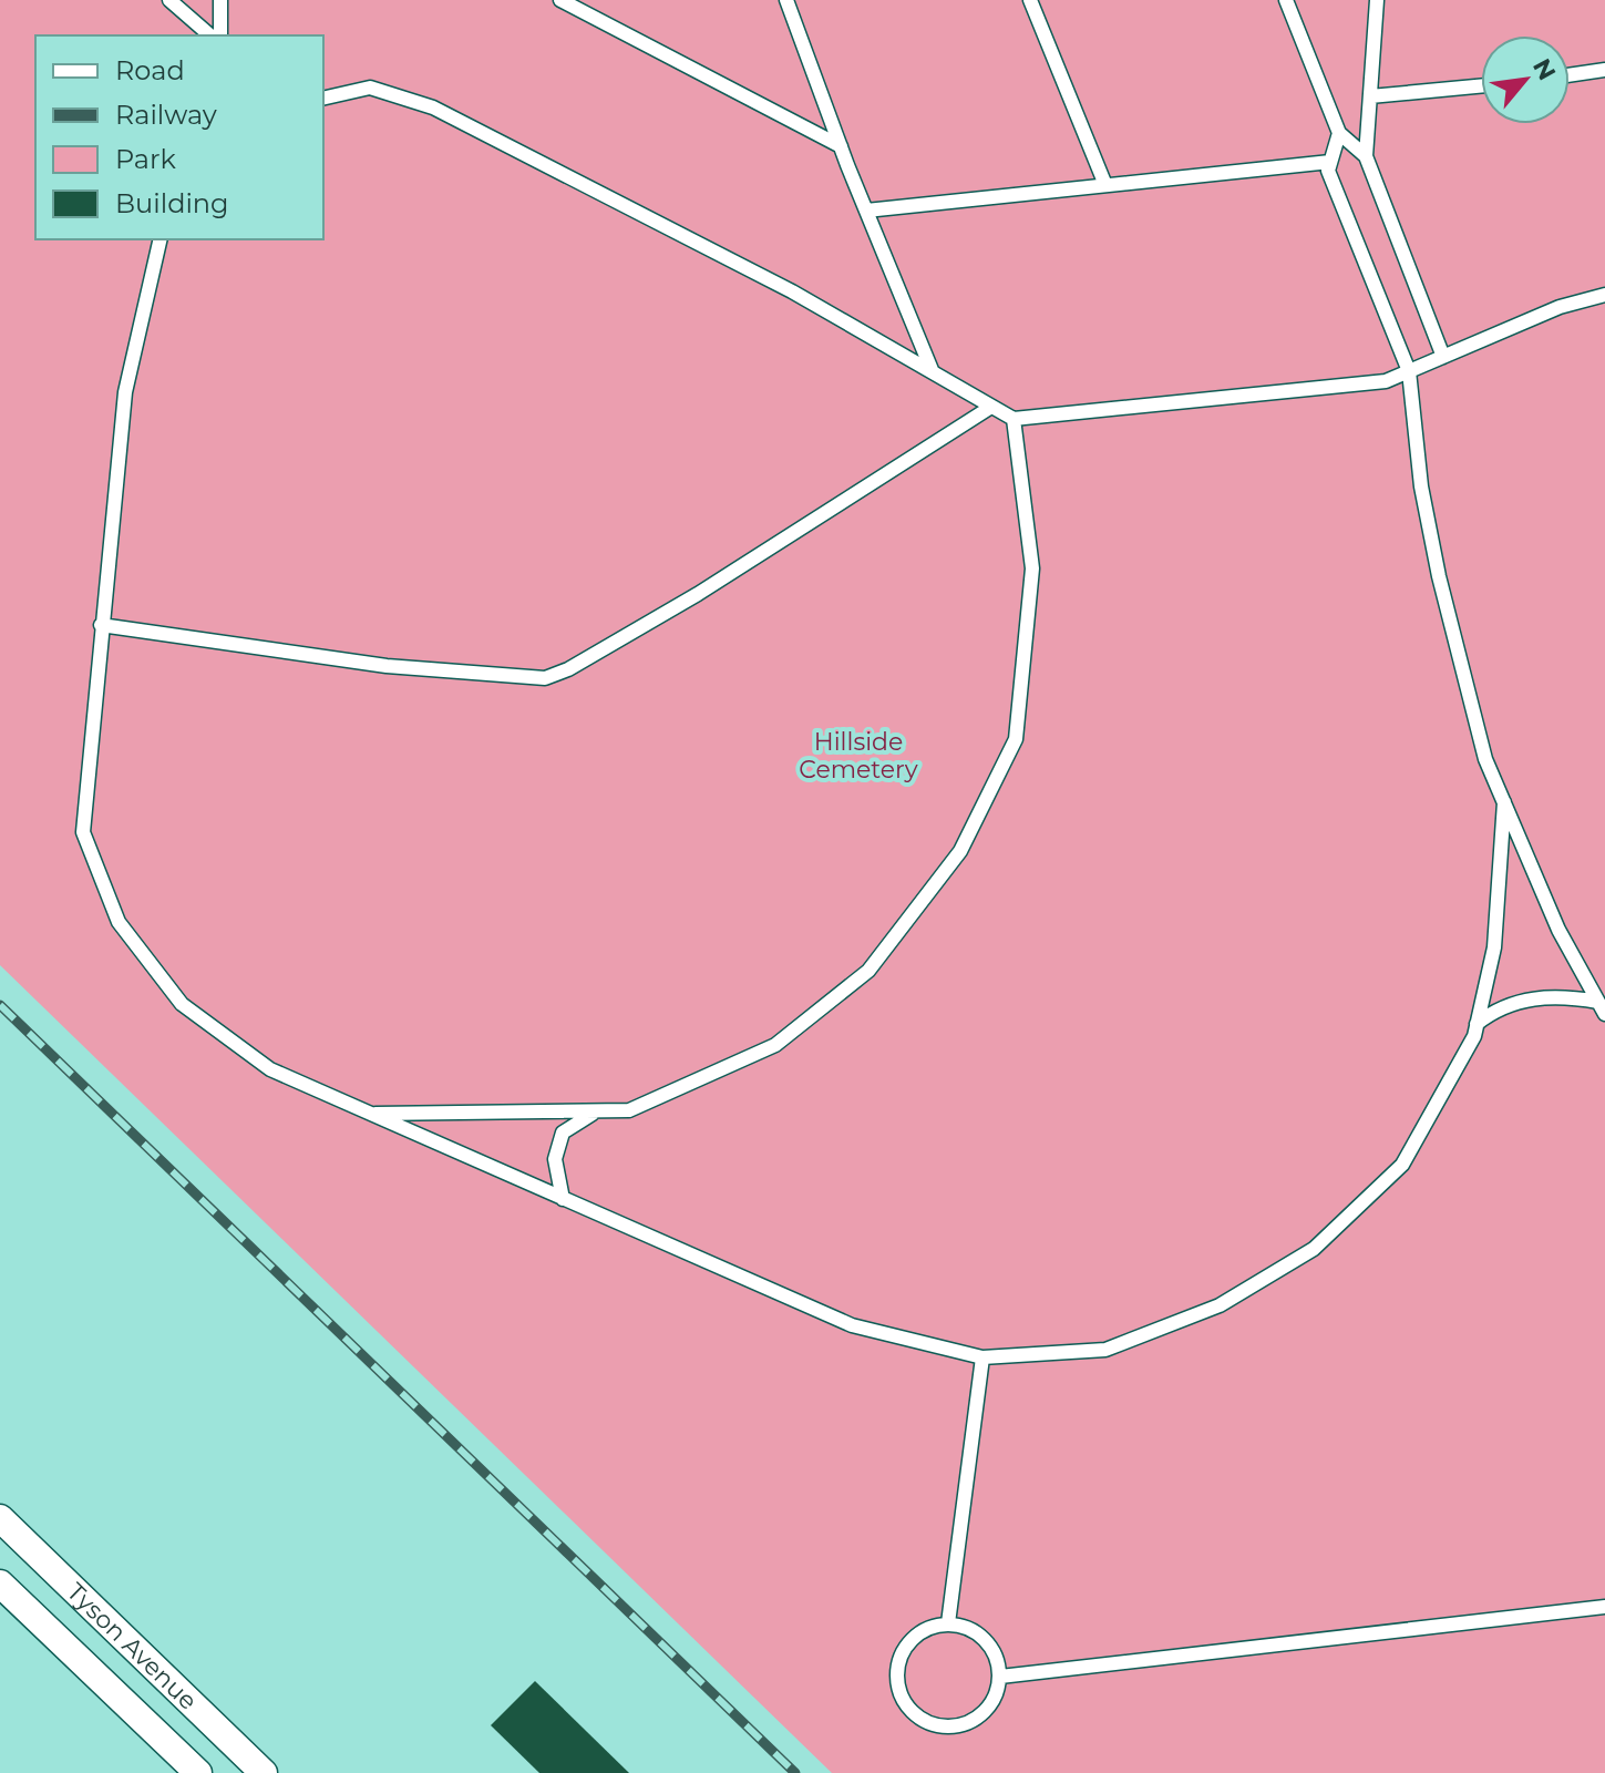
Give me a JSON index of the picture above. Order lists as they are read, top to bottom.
{
  "streets": {
    "street": ["Tyson Avenue"]
  },
  "parks": ["Hillside Cemetery"],
  "legend": [
    "Road",
    "Railway",
    "Park",
    "Building"
  ],
  "north": "top right"
}
